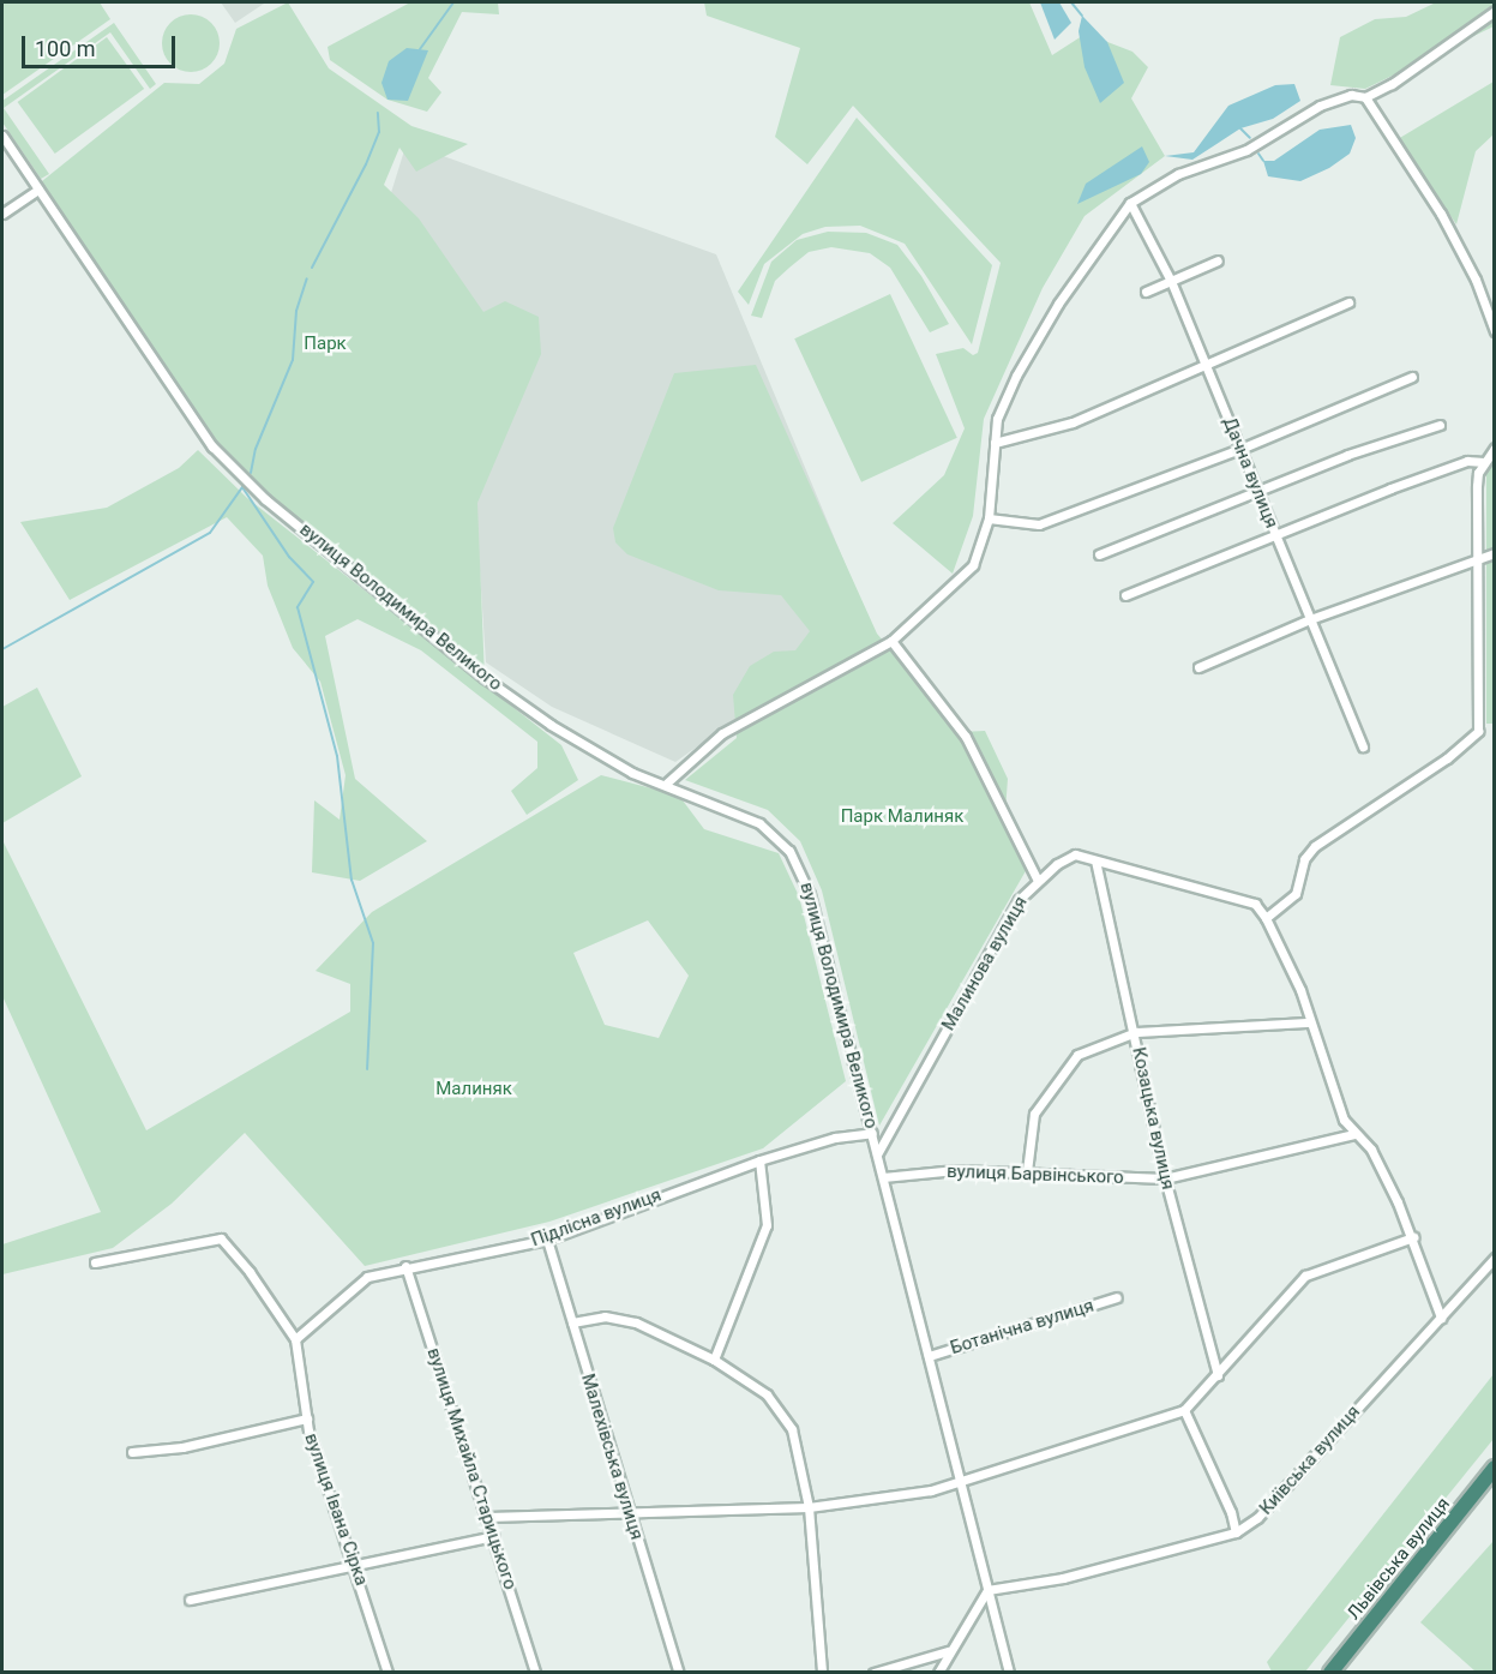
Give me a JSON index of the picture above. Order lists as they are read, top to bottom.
{
  "streets": {
    "highway": ["Львівська вулиця"],
    "street": [
      "Дачна вулиця",
      "вулиця Володимира Великого",
      "Малинова вулиця",
      "Козацька вулиця",
      "вулиця Барвінського",
      "Підлісна вулиця",
      "Ботанічна вулиця",
      "Малехівська вулиця",
      "Київська вулиця",
      "вулиця Михайла Старицького",
      "вулиця Івана Сірка"
    ]
  },
  "crossings": [
    ["вулиця Володимира Великого", "Малинова вулиця"],
    ["вулиця Володимира Великого", "вулиця Барвінського"],
    ["вулиця Володимира Великого", "Підлісна вулиця"],
    ["вулиця Володимира Великого", "Ботанічна вулиця"],
    ["вулиця Володимира Великого", "Київська вулиця"],
    ["Малинова вулиця", "Козацька вулиця"],
    ["Козацька вулиця", "вулиця Барвінського"],
    ["Підлісна вулиця", "Малехівська вулиця"],
    ["Підлісна вулиця", "вулиця Михайла Старицького"],
    ["Підлісна вулиця", "вулиця Івана Сірка"]
  ],
  "parks": ["Парк", "Парк Малиняк", "Малиняк"],
  "scale_bar": "100 m"
}
